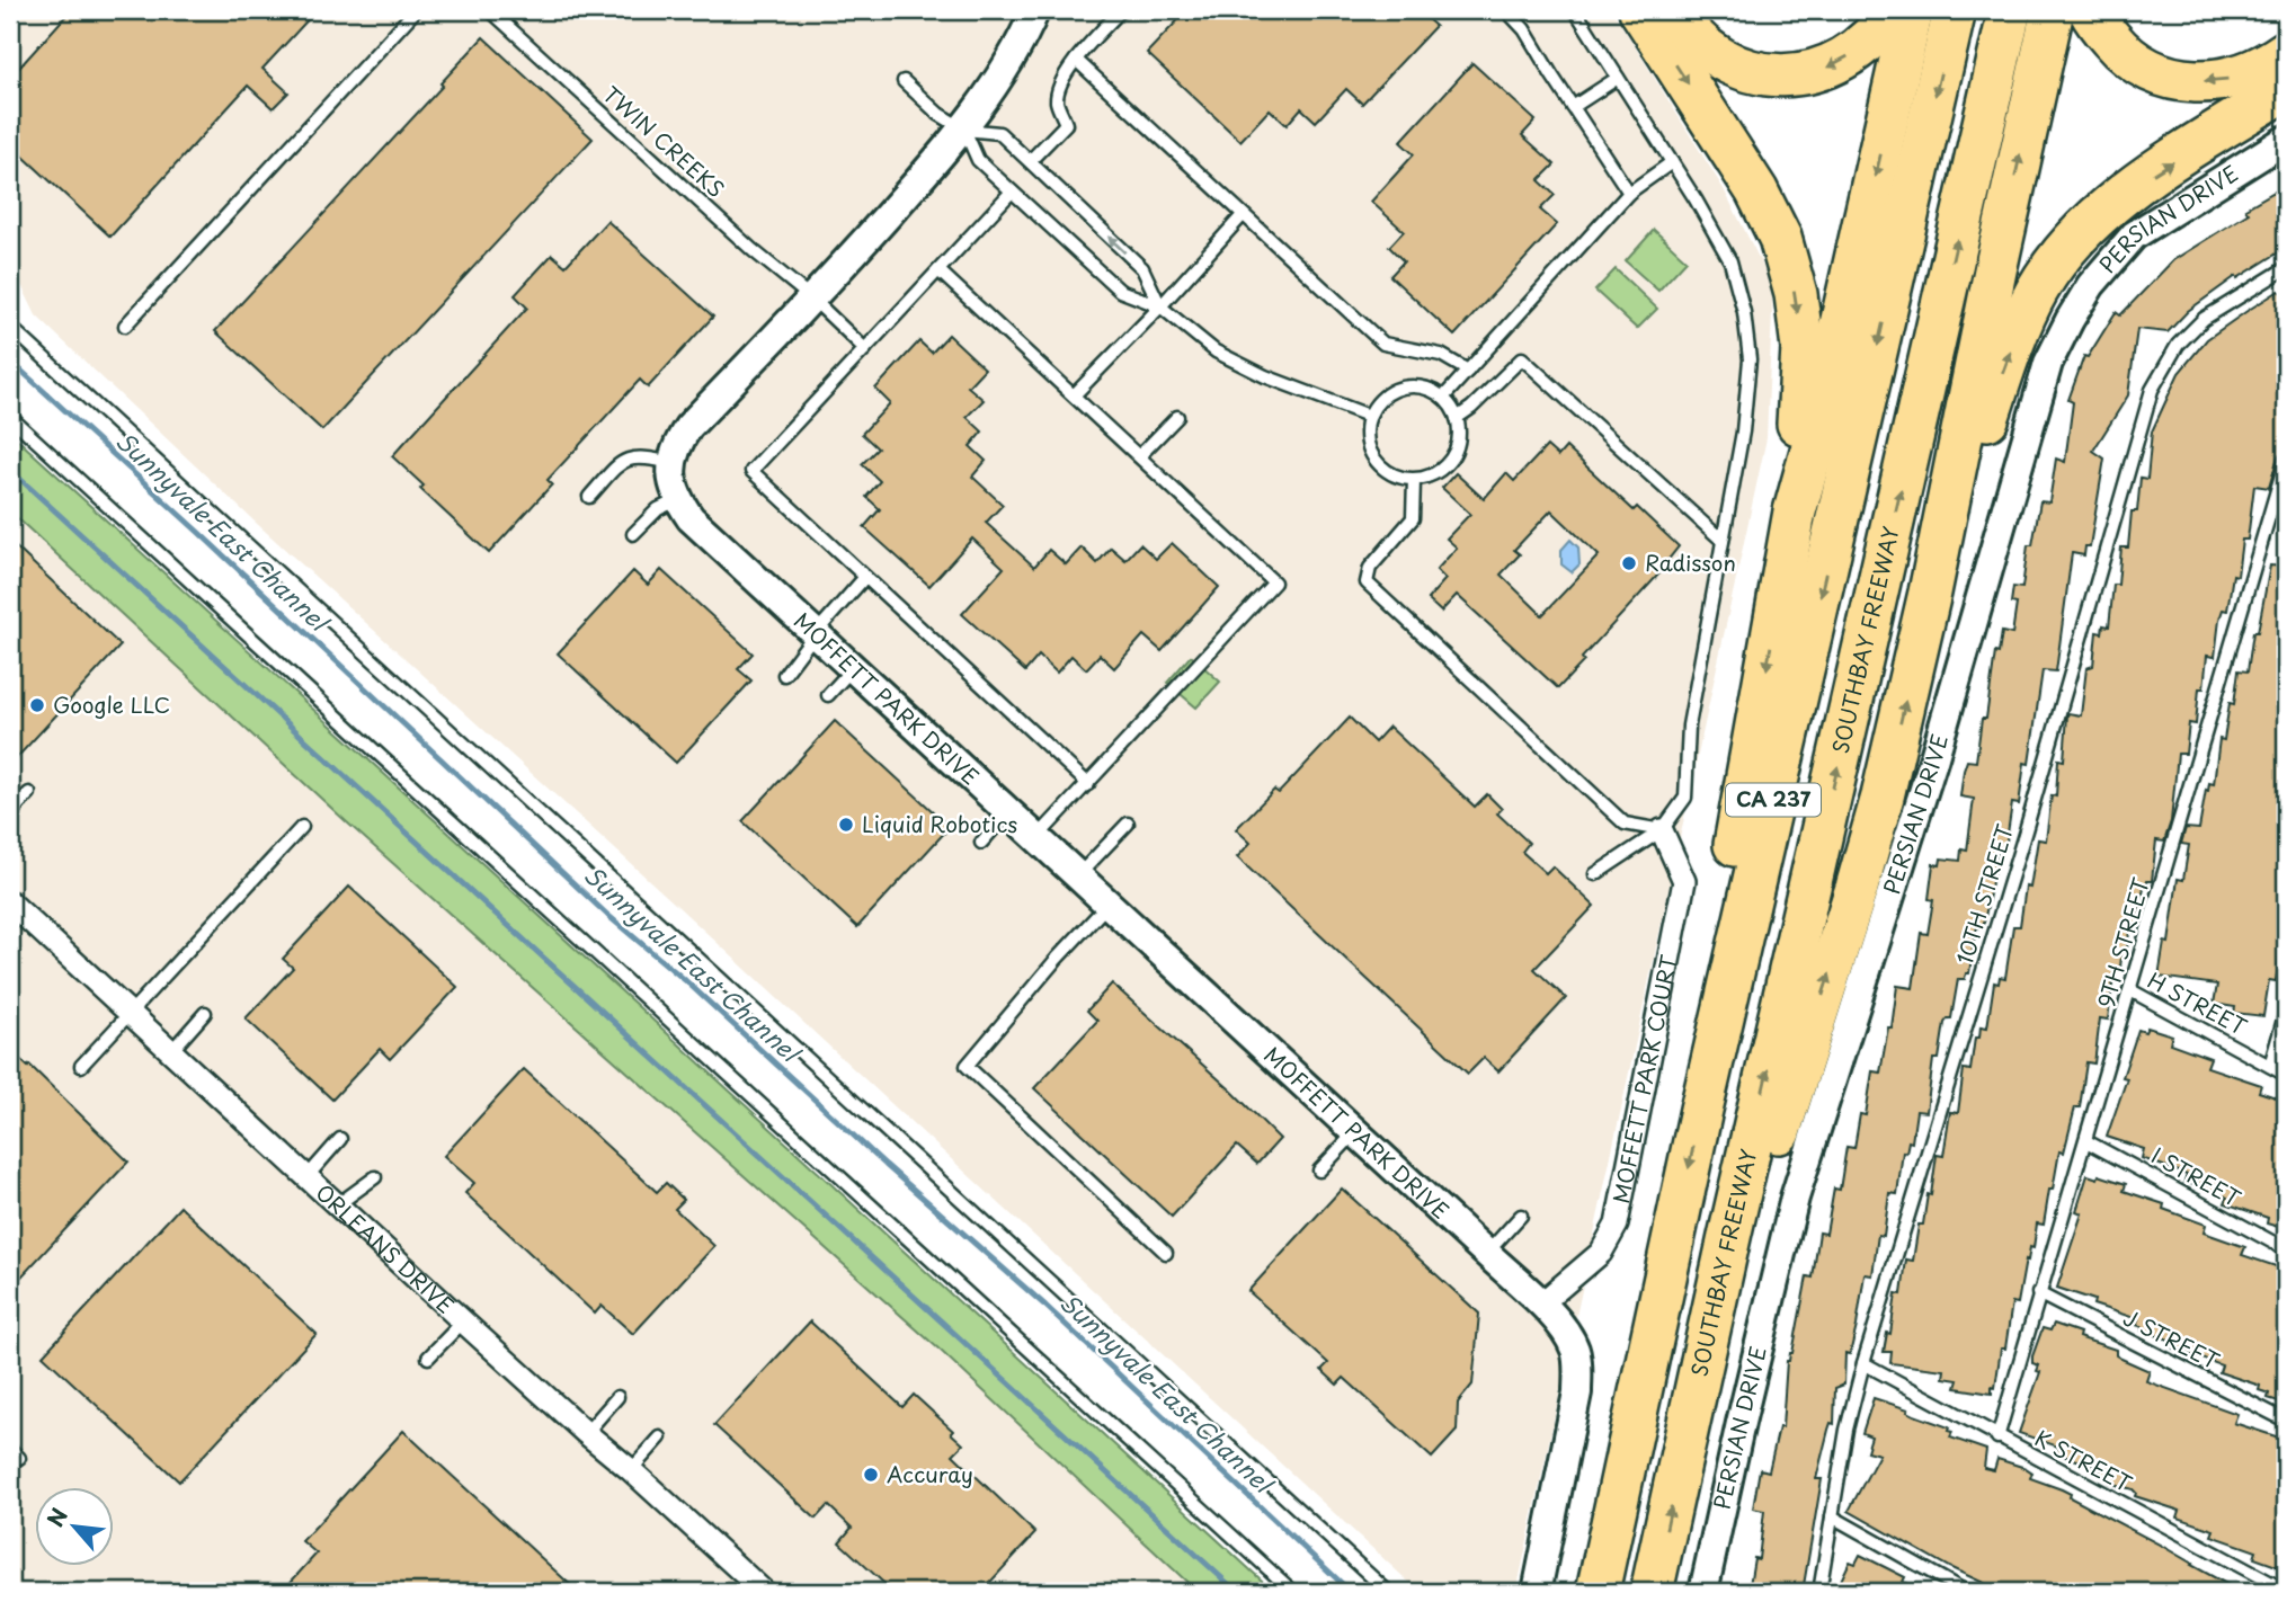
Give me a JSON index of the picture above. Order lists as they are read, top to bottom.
{
  "streets": {
    "highway": ["SOUTHBAY FREEWAY", "CA 237"],
    "street": [
      "PERSIAN DRIVE",
      "MOFFETT PARK DRIVE",
      "MOFFETT PARK COURT",
      "ORLEANS DRIVE"
    ],
    "lane": [
      "TWIN CREEKS",
      "10TH STREET",
      "9TH STREET",
      "H STREET",
      "I STREET",
      "J STREET",
      "K STREET"
    ]
  },
  "crossings": [
    ["MOFFETT PARK DRIVE", "MOFFETT PARK COURT"],
    ["10TH STREET", "K STREET"],
    ["9TH STREET", "H STREET"],
    ["9TH STREET", "I STREET"],
    ["9TH STREET", "J STREET"],
    ["9TH STREET", "K STREET"]
  ],
  "water": ["Sunnyvale East Channel"],
  "places": [
    "Radisson",
    "Google LLC",
    "Liquid Robotics",
    "Accuray"
  ],
  "north": "top left"
}
